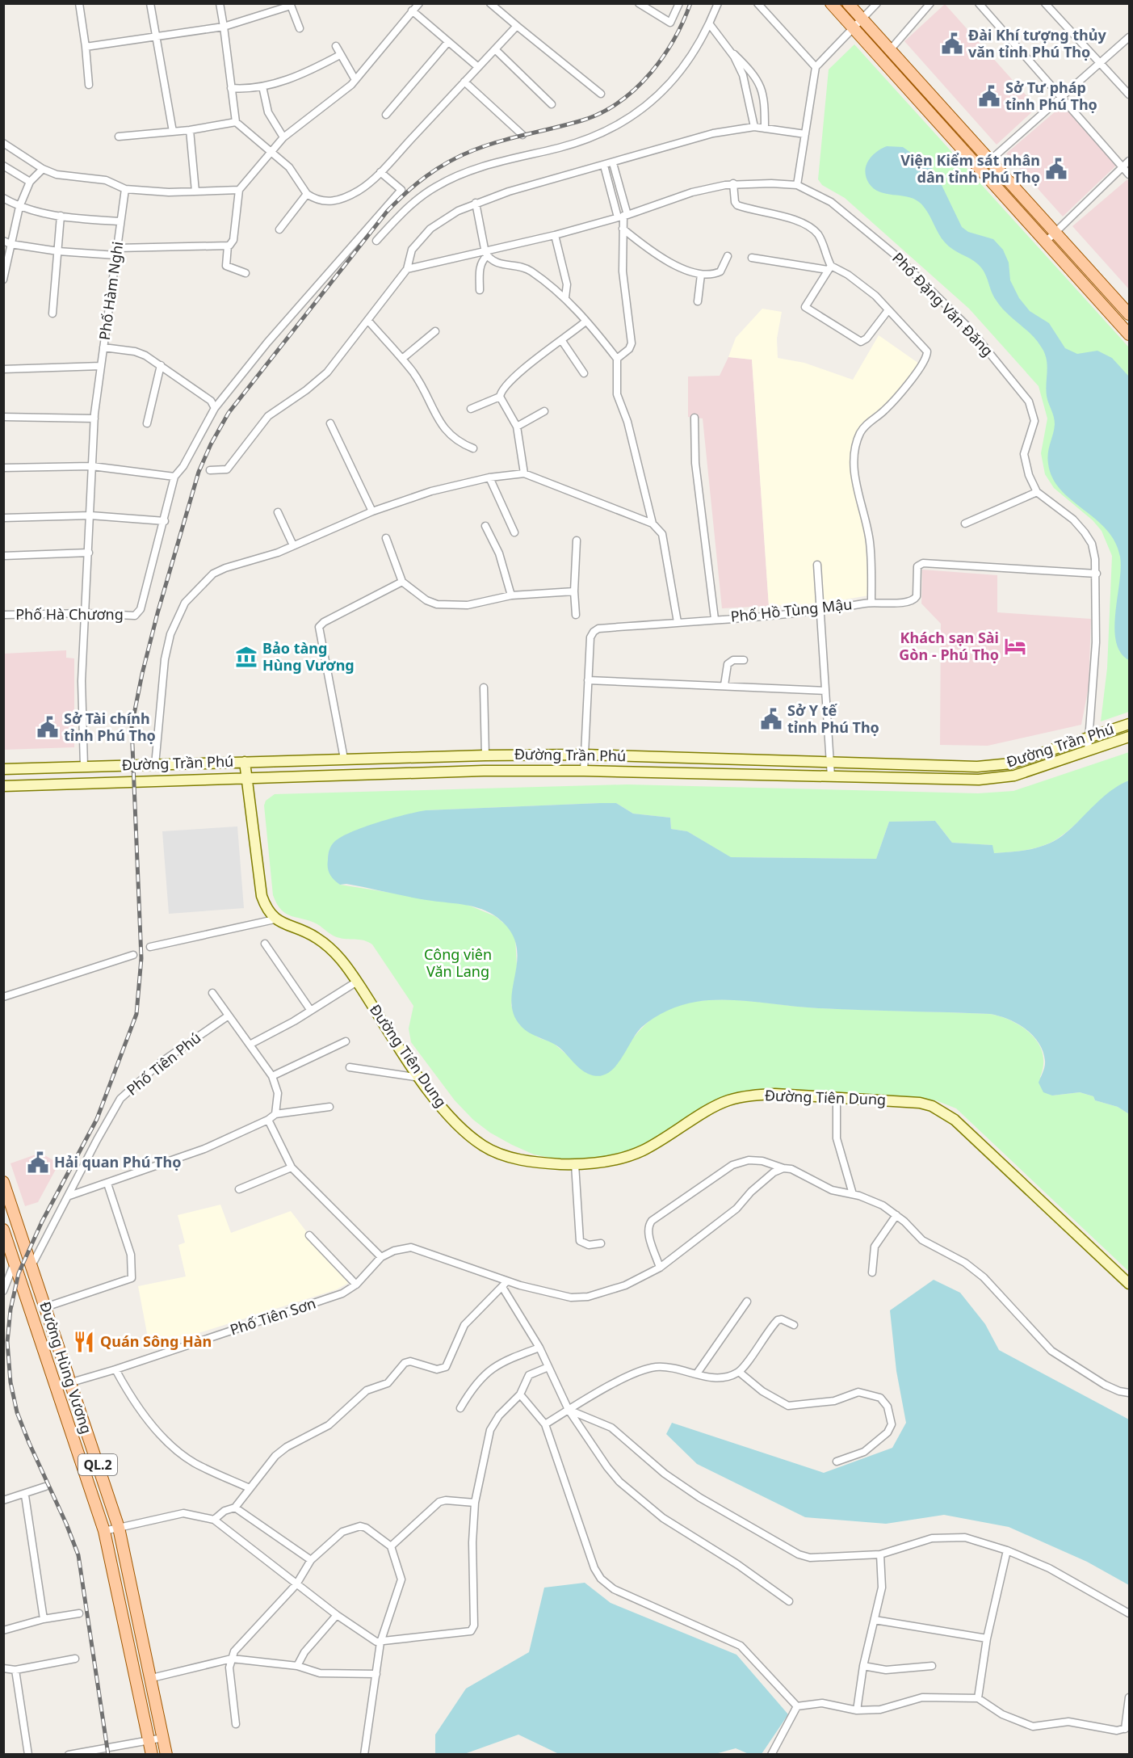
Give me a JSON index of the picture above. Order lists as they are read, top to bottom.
{
  "streets": {
    "main road": [
      "Đường Trần Phú",
      "Đường Tiên Dung",
      "Đường Hùng Vương",
      "QL.2"
    ],
    "street": [
      "Phố Hàm Nghi",
      "Phố Đặng Văn Đăng",
      "Phố Hồ Tùng Mậu",
      "Phố Hà Chương",
      "Phố Tiên Phú",
      "Phố Tiên Sơn"
    ]
  },
  "crossings": [
    ["Phố Hàm Nghi", "Phố Hà Chương"],
    ["Phố Hàm Nghi", "Đường Trần Phú"],
    ["Phố Đặng Văn Đăng", "Phố Hồ Tùng Mậu"],
    ["Phố Đặng Văn Đăng", "Đường Trần Phú"],
    ["Phố Hồ Tùng Mậu", "Đường Trần Phú"],
    ["Phố Tiên Phú", "Đường Hùng Vương"],
    ["Phố Tiên Sơn", "Đường Hùng Vương"]
  ],
  "parks": ["Công viên Văn Lang"],
  "places": {
    "public building": [
      "Đài Khí tượng thủy văn tỉnh Phú Thọ",
      "Sở Tư pháp tỉnh Phú Thọ",
      "Viện Kiểm sát nhân dân tỉnh Phú Thọ",
      "Sở Y tế tỉnh Phú Thọ",
      "Sở Tài chính tỉnh Phú Thọ",
      "Hải quan Phú Thọ"
    ],
    "hotel": ["Khách sạn Sài Gòn - Phú Thọ"],
    "museum": ["Bảo tàng Hùng Vương"],
    "restaurant": ["Quán Sông Hàn"]
  }
}
